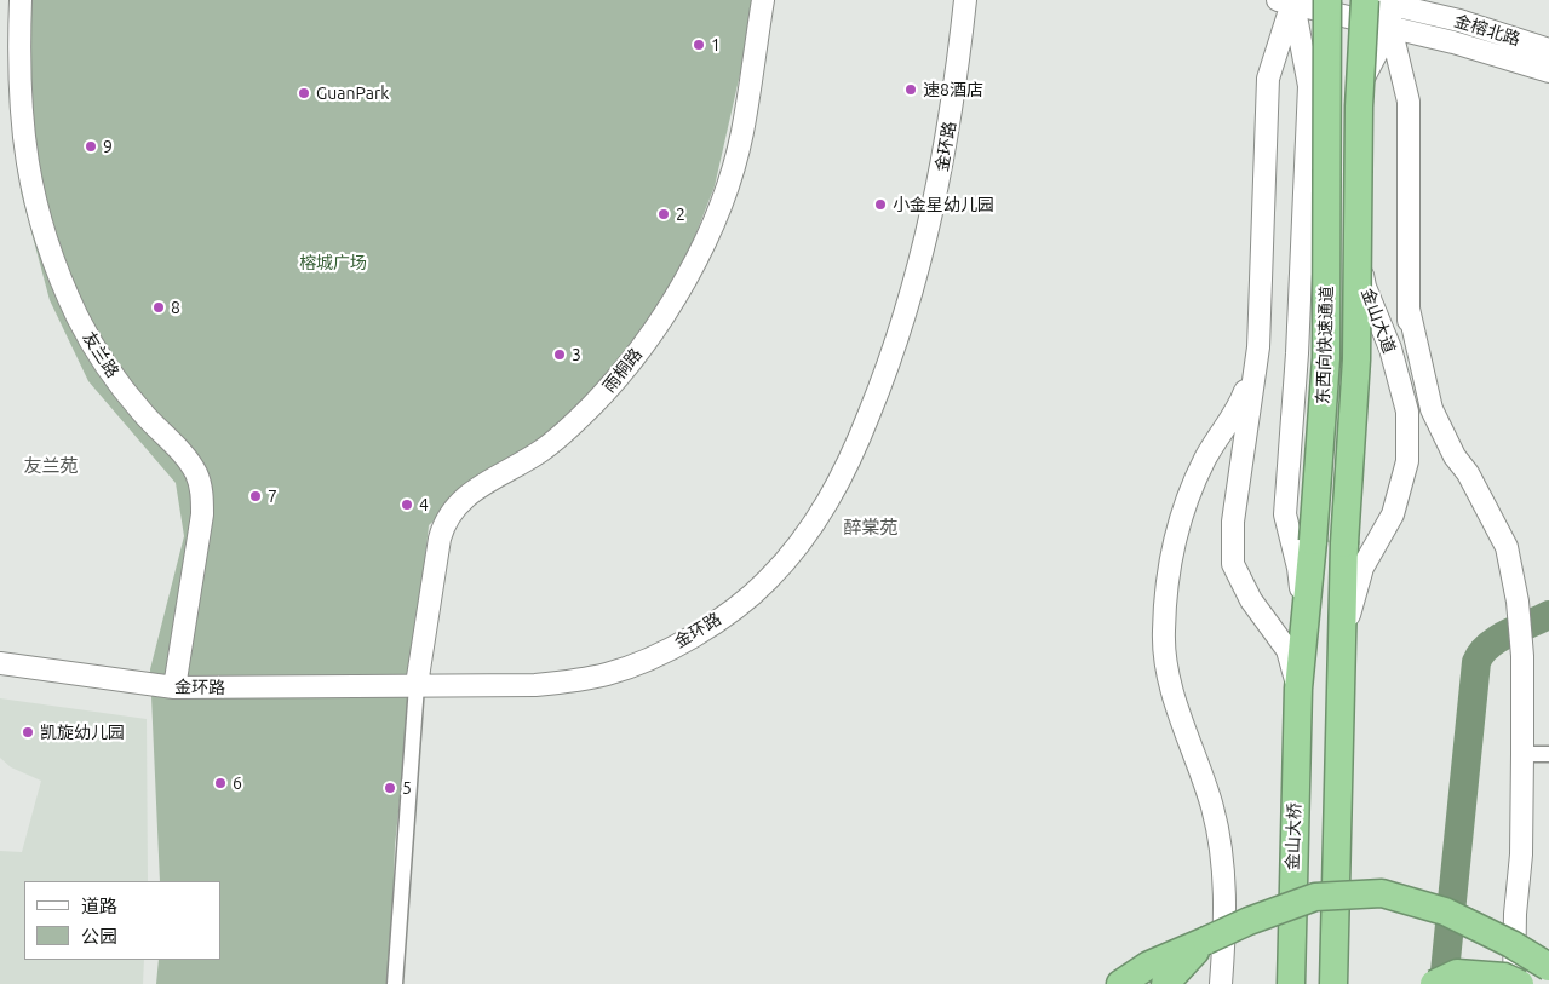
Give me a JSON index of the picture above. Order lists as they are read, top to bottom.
{
  "streets": {
    "highway": ["东西向快速通道", "金山大桥"],
    "main road": [
      "金榕北路",
      "金环路",
      "金山大道",
      "友兰路",
      "雨桐路"
    ]
  },
  "crossings": [
    ["金榕北路", "金山大道"],
    ["金榕北路", "东西向快速通道"],
    ["金环路", "友兰路"],
    ["金环路", "雨桐路"],
    ["金山大道", "东西向快速通道"],
    ["东西向快速通道", "金山大桥"]
  ],
  "districts": ["友兰苑", "醉棠苑"],
  "parks": ["榕城广场"],
  "places": [
    "1",
    "速8酒店",
    "GuanPark",
    "9",
    "小金星幼儿园",
    "2",
    "8",
    "3",
    "7",
    "4",
    "凯旋幼儿园",
    "6",
    "5"
  ],
  "legend": ["道路", "公园"]
}
